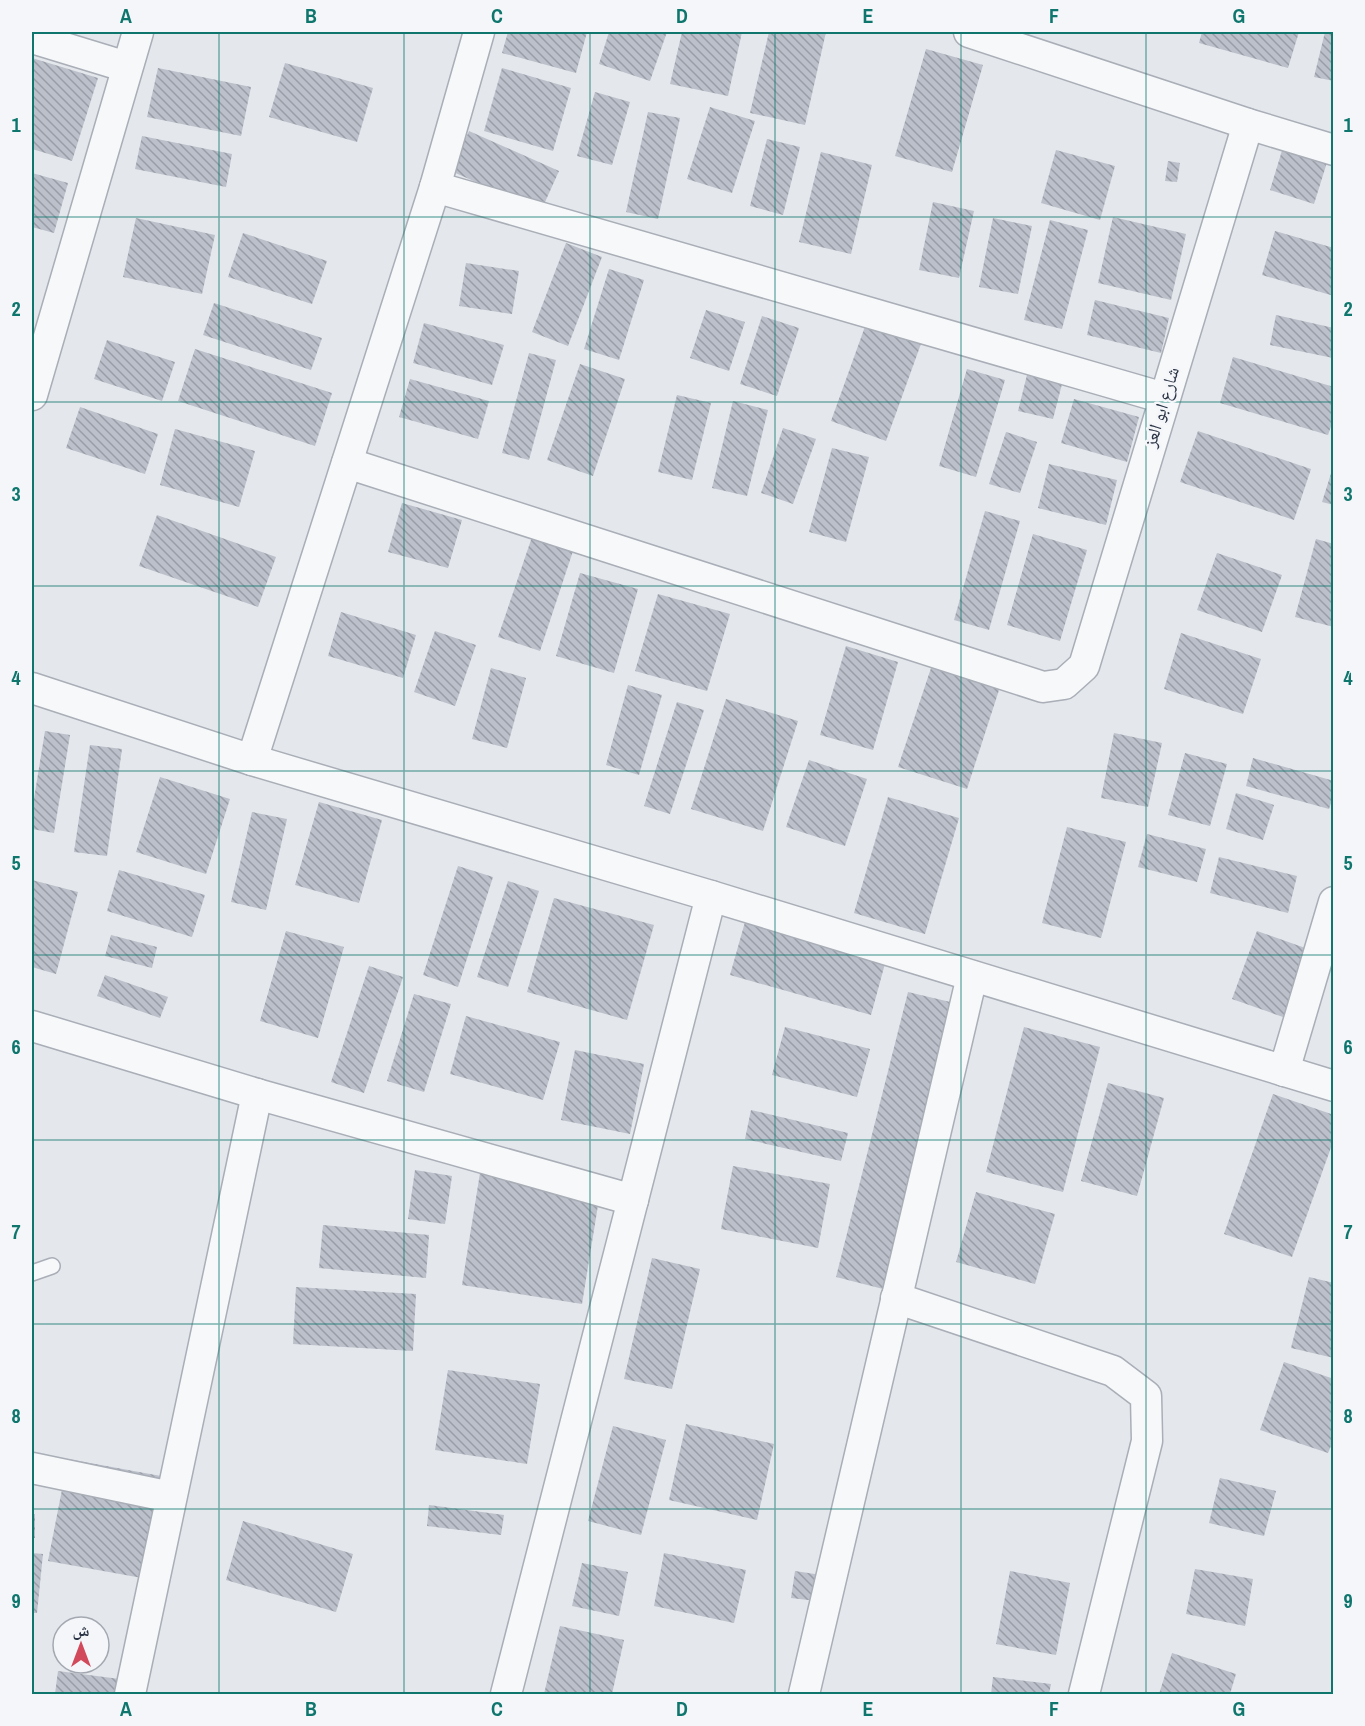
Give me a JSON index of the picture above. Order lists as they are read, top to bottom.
{
  "streets": {
    "street": ["شارع ابو العز"]
  },
  "north": "top",
  "grid": {
    "columns": [
      "A",
      "B",
      "C",
      "D",
      "E",
      "F",
      "G"
    ],
    "rows": [
      "1",
      "2",
      "3",
      "4",
      "5",
      "6",
      "7",
      "8",
      "9"
    ]
  }
}
